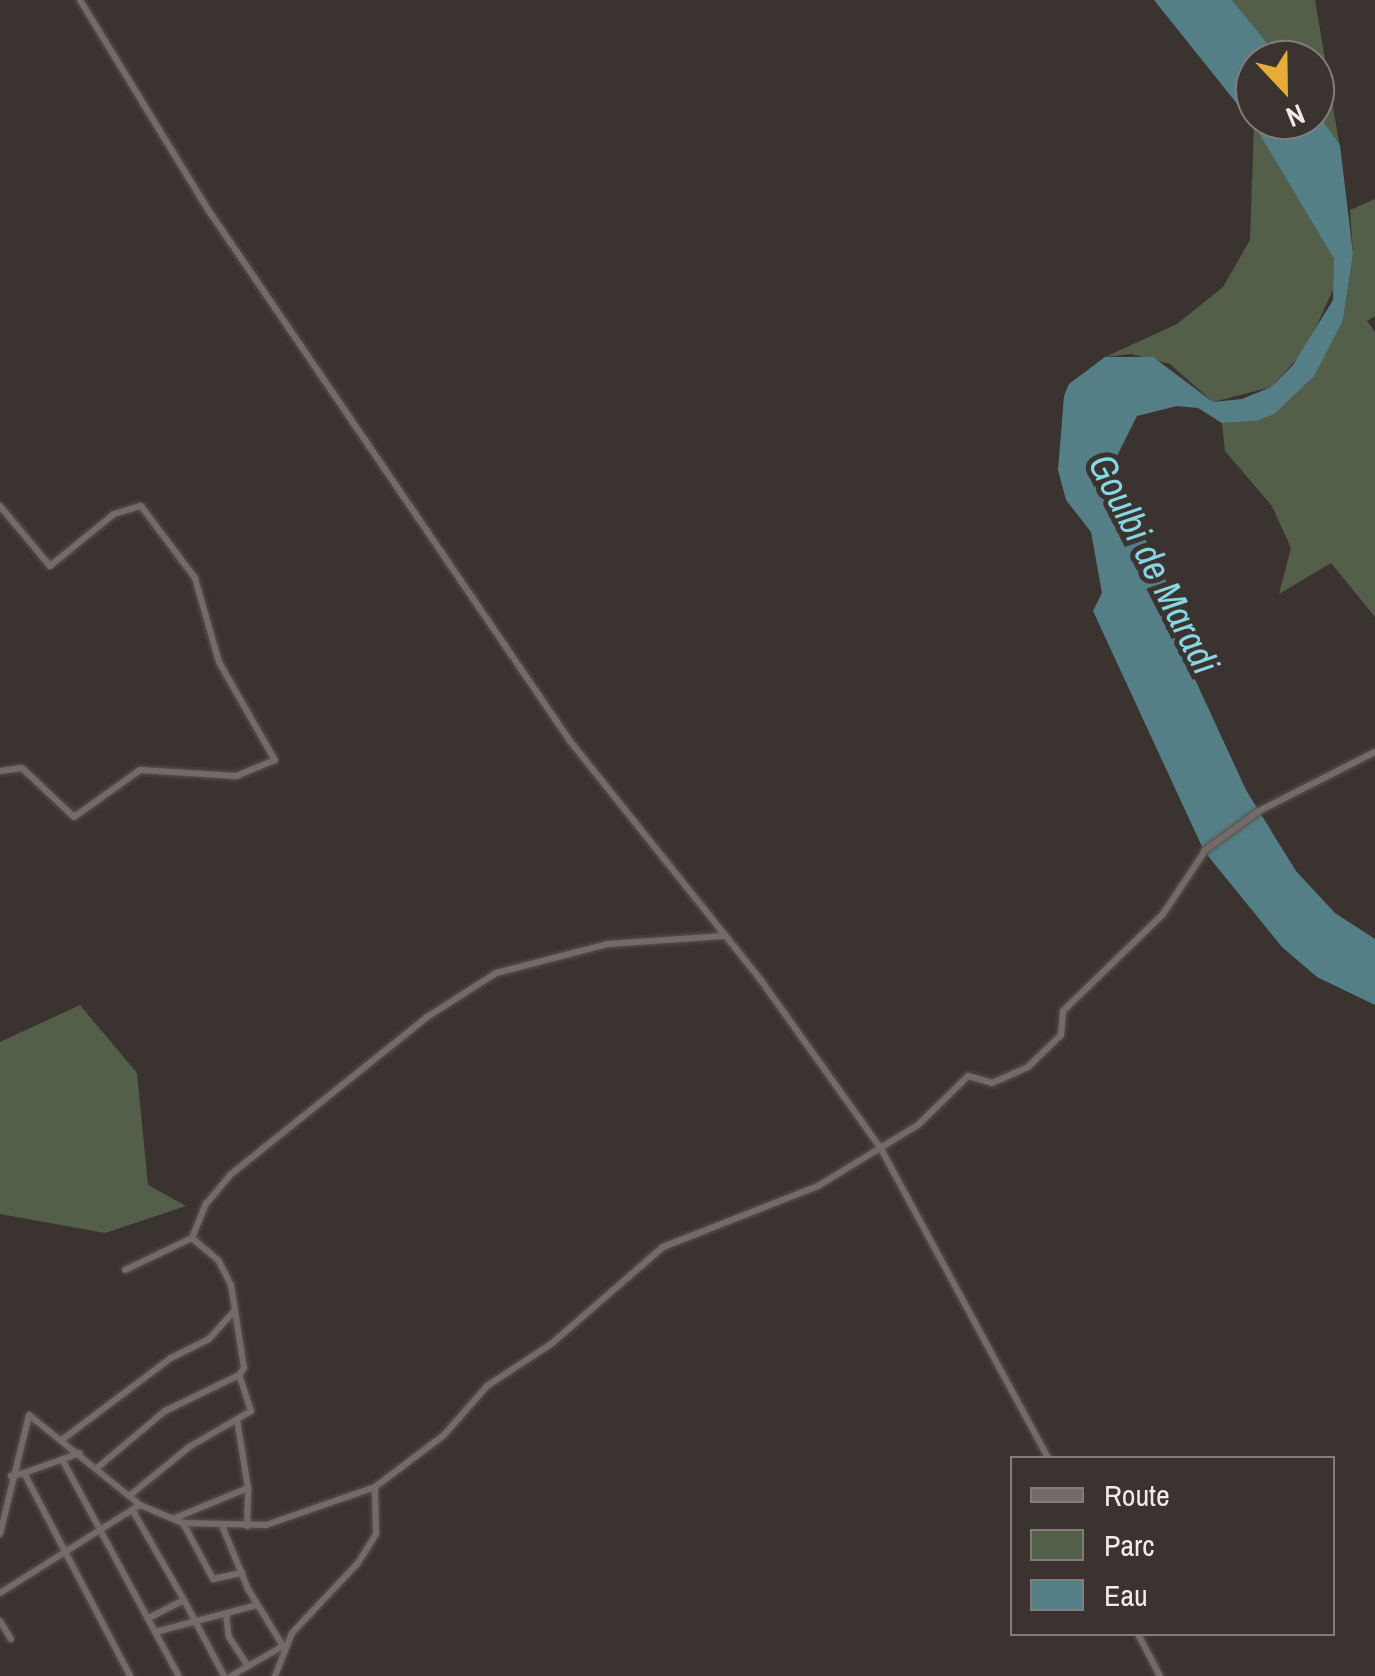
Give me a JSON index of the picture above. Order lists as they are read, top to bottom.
{
  "water": ["Goulbi de Maradi"],
  "legend": ["Route", "Parc", "Eau"],
  "north": "bottom"
}
